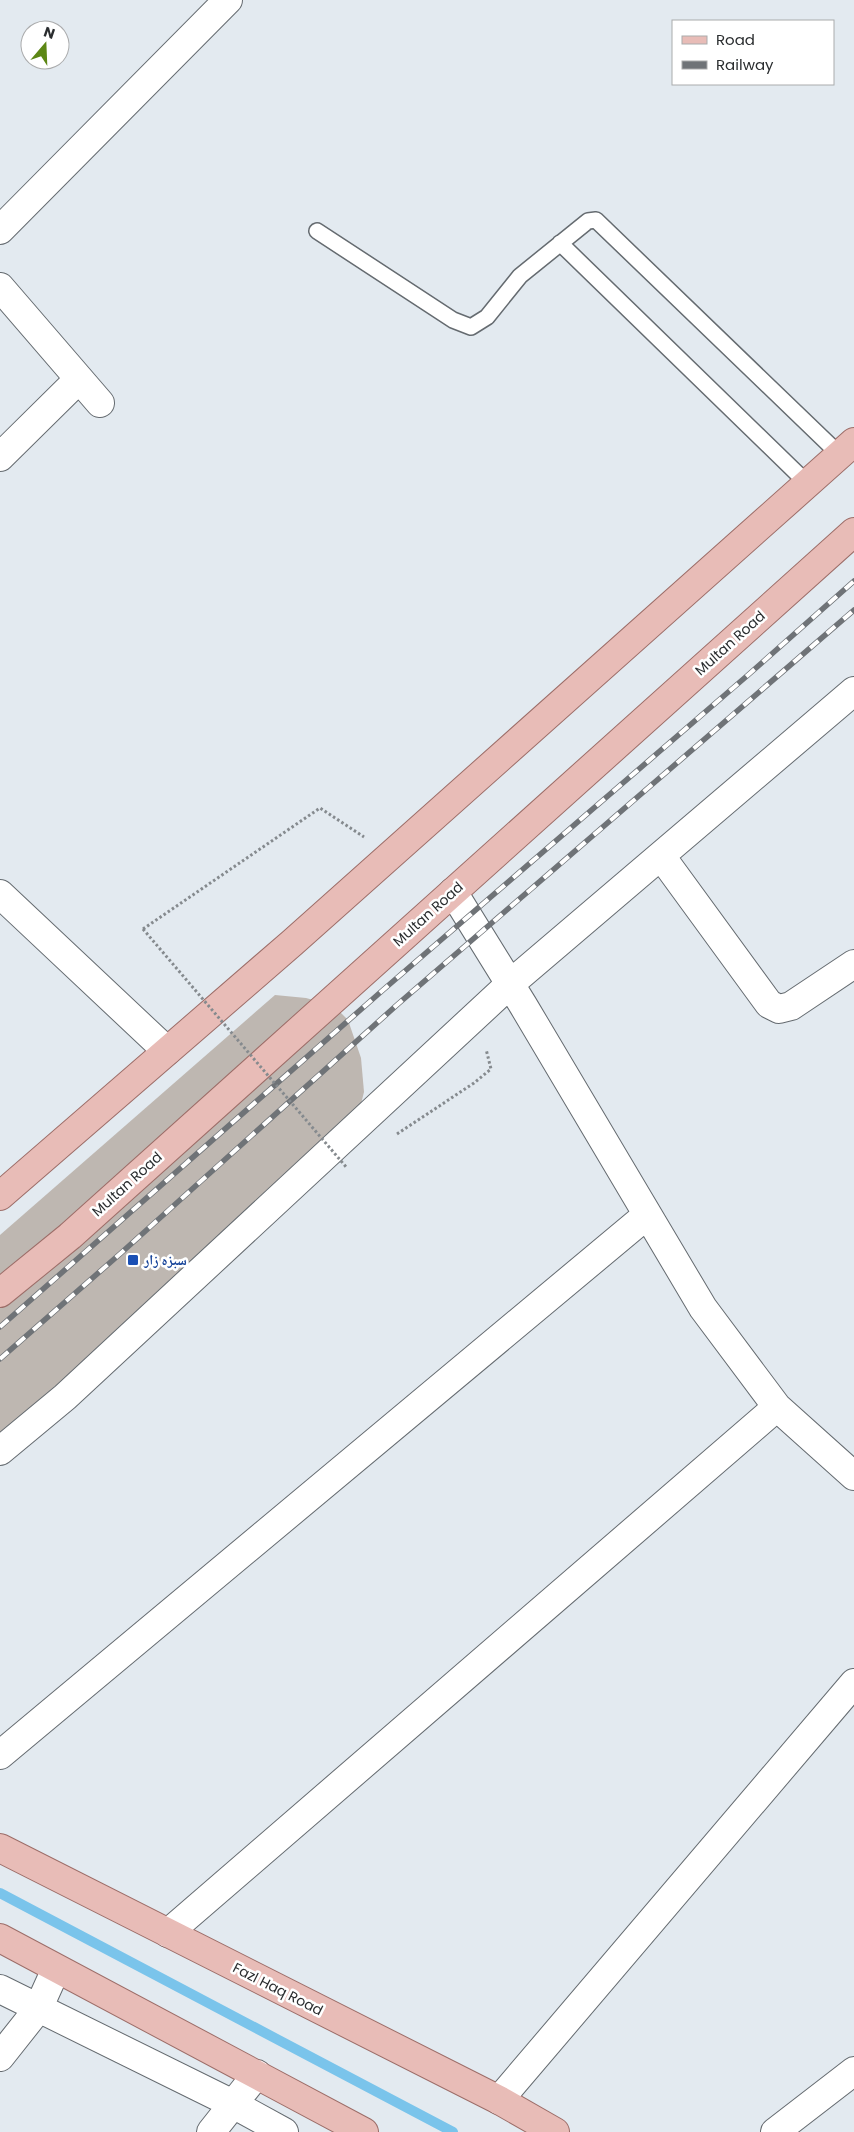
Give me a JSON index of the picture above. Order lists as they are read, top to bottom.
{
  "streets": {
    "main road": ["Multan Road", "Fazl Haq Road"]
  },
  "places": {
    "transit": ["سبزہ زار"]
  },
  "legend": ["Road", "Railway"],
  "north": "top"
}
